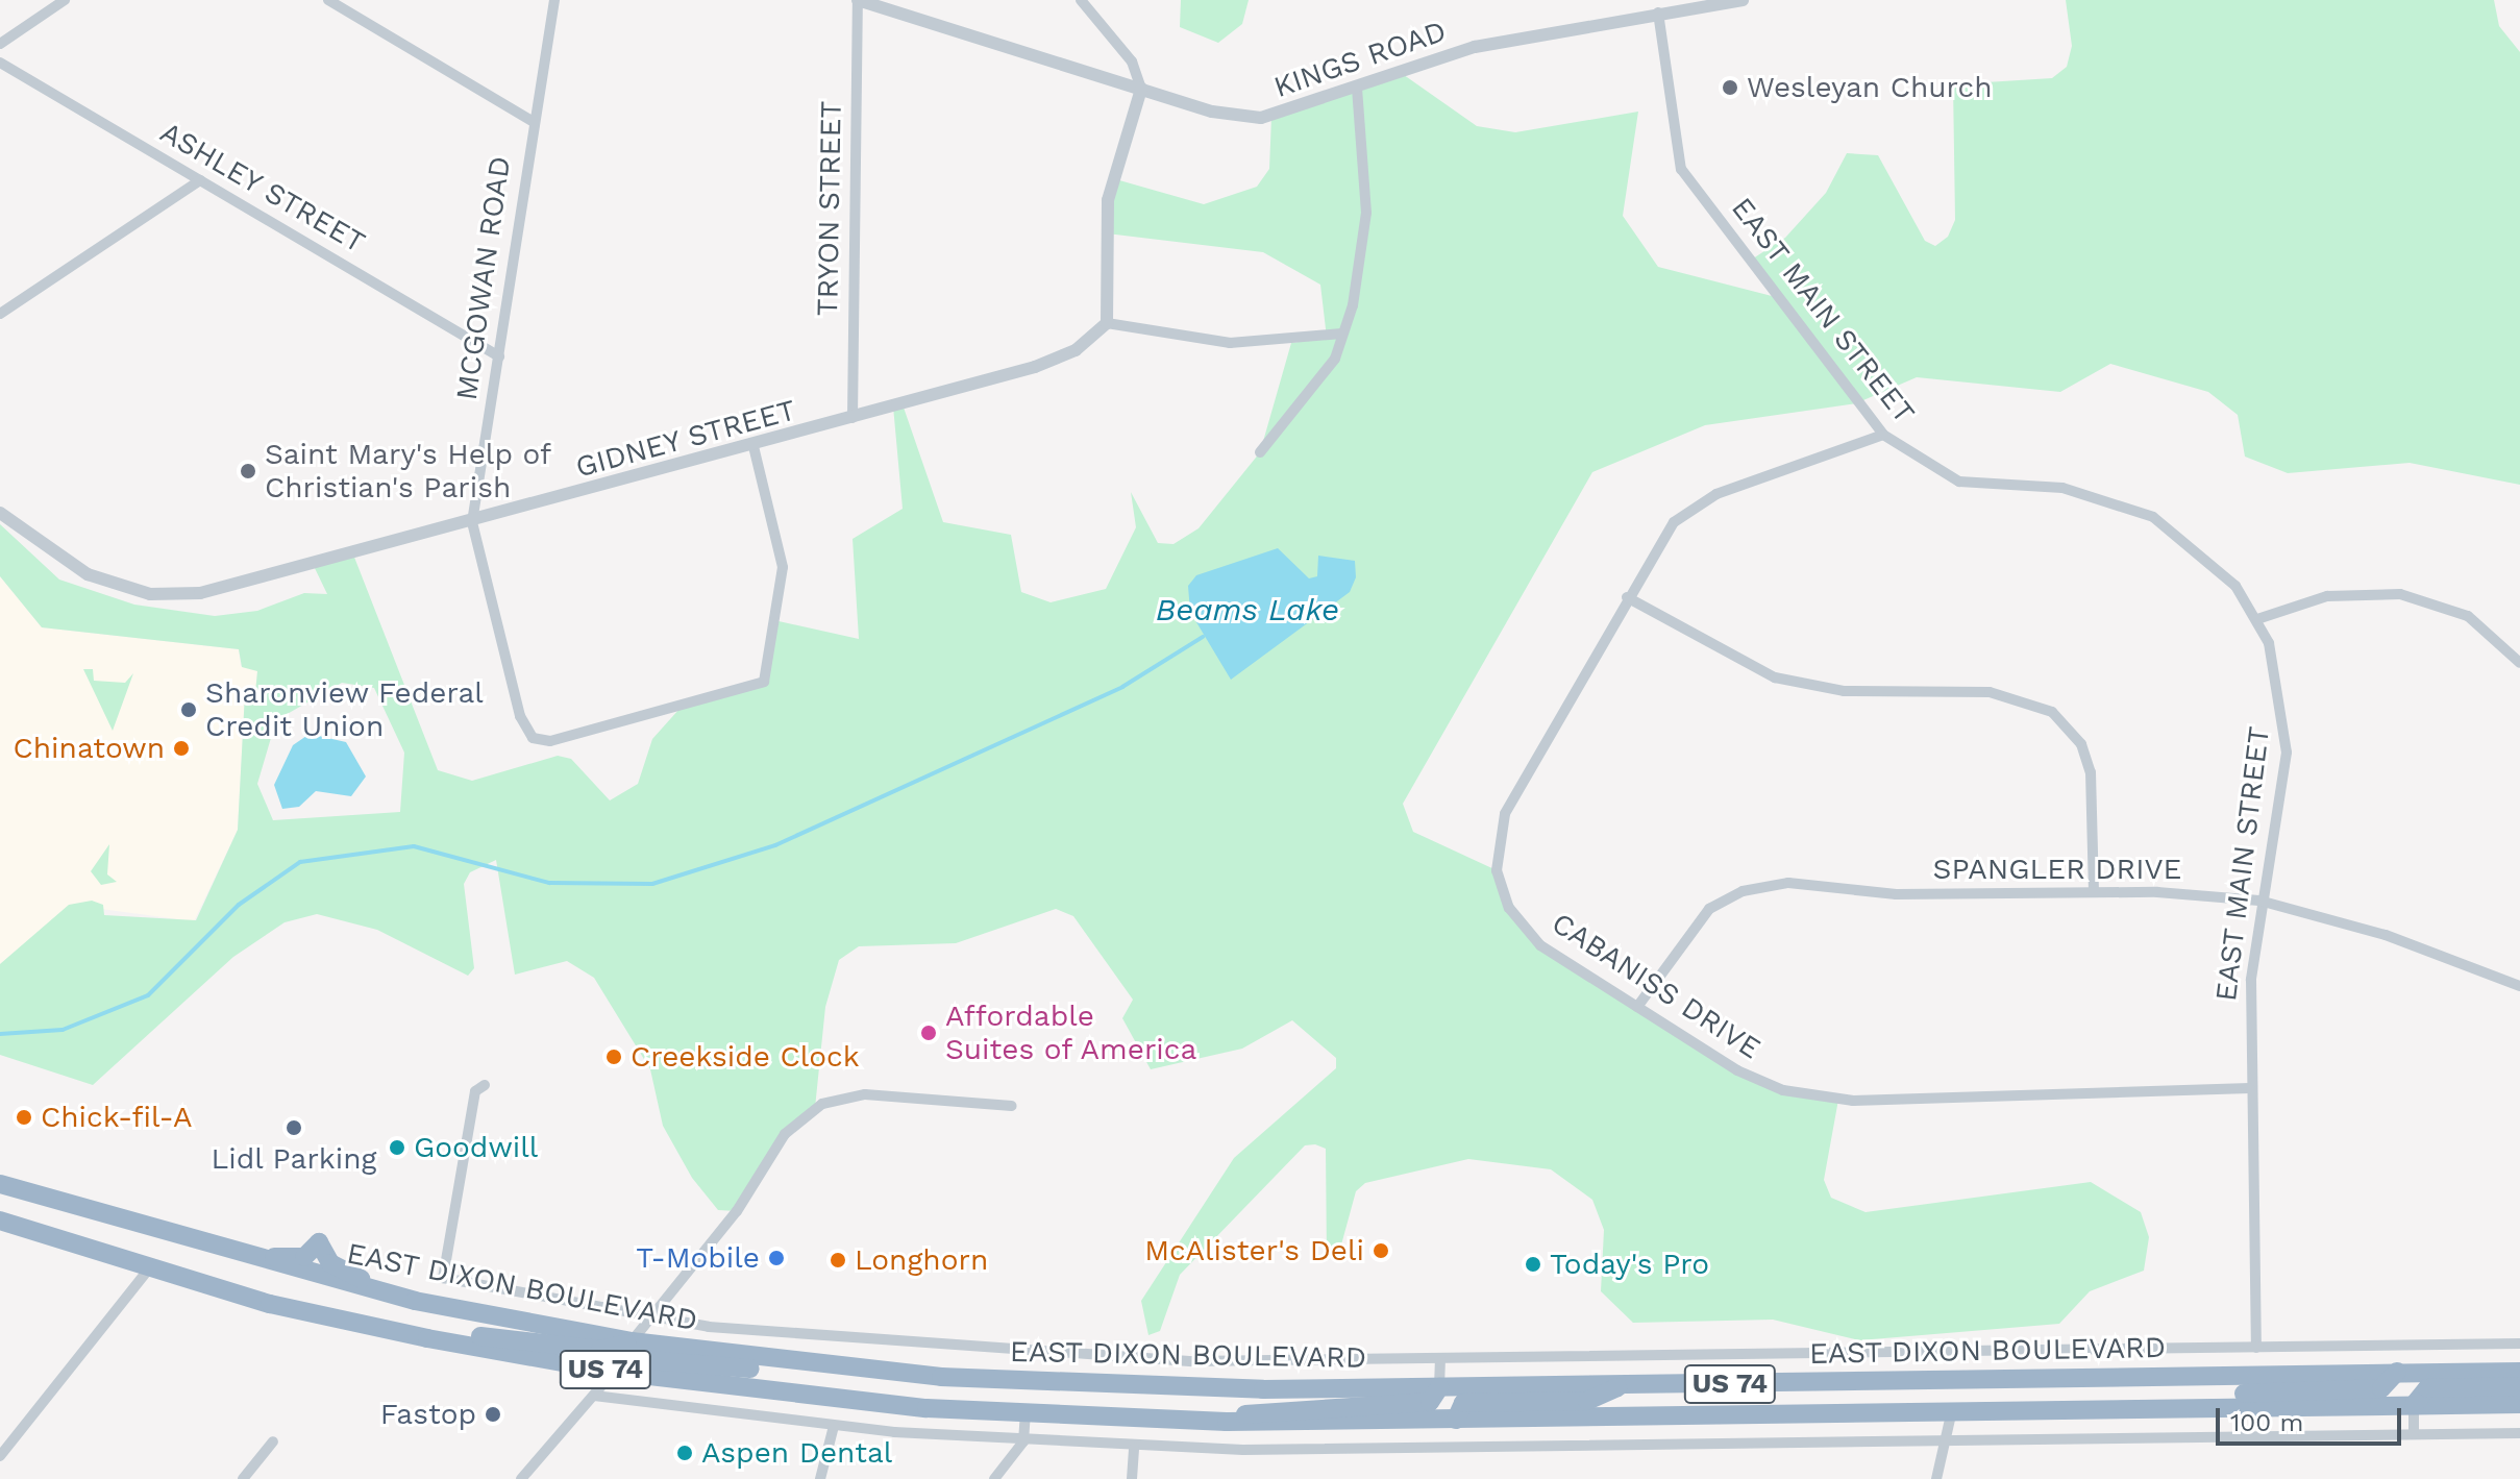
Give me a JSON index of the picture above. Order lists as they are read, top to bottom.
{
  "streets": {
    "highway": ["EAST DIXON BOULEVARD", "US 74"],
    "street": [
      "KINGS ROAD",
      "ASHLEY STREET",
      "TRYON STREET",
      "MCGOWAN ROAD",
      "EAST MAIN STREET",
      "GIDNEY STREET",
      "SPANGLER DRIVE",
      "CABANISS DRIVE"
    ]
  },
  "crossings": [
    ["KINGS ROAD", "TRYON STREET"],
    ["KINGS ROAD", "EAST MAIN STREET"],
    ["ASHLEY STREET", "MCGOWAN ROAD"],
    ["TRYON STREET", "GIDNEY STREET"],
    ["MCGOWAN ROAD", "GIDNEY STREET"],
    ["EAST MAIN STREET", "SPANGLER DRIVE"],
    ["EAST MAIN STREET", "CABANISS DRIVE"],
    ["EAST MAIN STREET", "EAST DIXON BOULEVARD"],
    ["SPANGLER DRIVE", "CABANISS DRIVE"]
  ],
  "water": ["Beams Lake"],
  "places": [
    "Wesleyan Church",
    "Saint Mary's Help of Christian's Parish",
    "Sharonview Federal Credit Union",
    "Chinatown",
    "Affordable Suites of America",
    "Creekside Clock",
    "Chick-fil-A",
    "Lidl Parking",
    "Goodwill",
    "McAlister's Deli",
    "T-Mobile",
    "Longhorn",
    "Today's Pro",
    "Fastop",
    "Aspen Dental"
  ],
  "scale_bar": "100 m"
}
